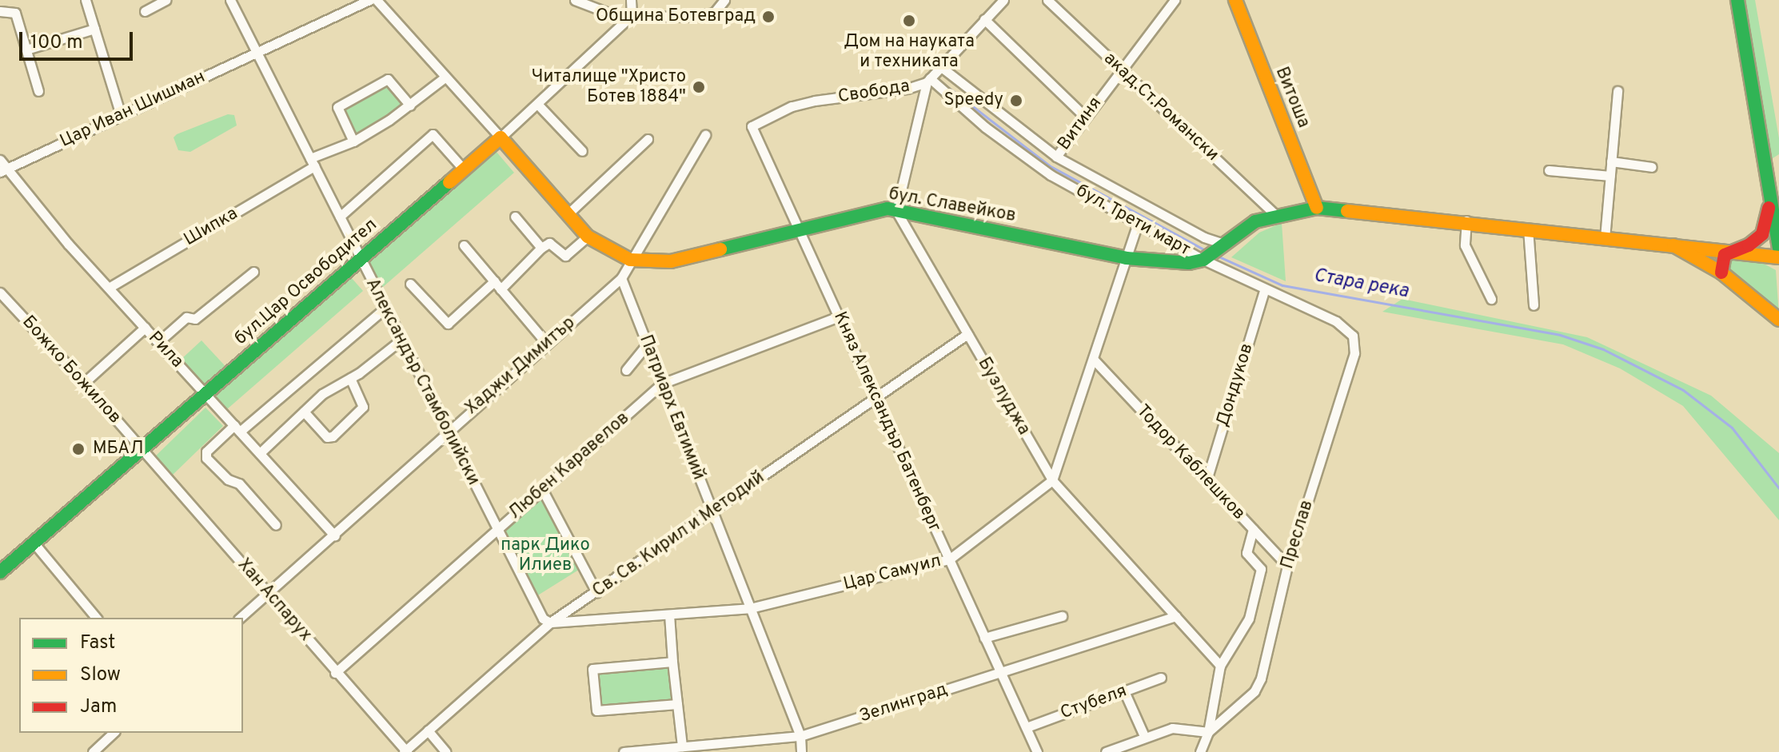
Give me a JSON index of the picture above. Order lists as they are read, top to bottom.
{
  "streets": {
    "street": [
      "Свобода",
      "Витоша",
      "акад.Ст.Романски",
      "Цар Иван Шишман",
      "Витиня",
      "бул. Славейков",
      "бул. Трети март",
      "Шипка",
      "бул.Цар Освободител",
      "Рила",
      "Хаджи Димитър",
      "Божко Божилов",
      "Александър Стамболийски",
      "Дондуков",
      "Бузлуджа",
      "Патриарх Евтимий",
      "Княз Александър Батенберг",
      "Тодор Каблешков",
      "Любен Каравелов",
      "Св. Св. Кирил и Методий",
      "Преслав",
      "Цар Самуил",
      "Хан Аспарух",
      "Стубеля",
      "Зелинград"
    ]
  },
  "crossings": [
    ["Свобода", "бул. Трети март"],
    ["Свобода", "Княз Александър Батенберг"],
    ["акад.Ст.Романски", "Витиня"],
    ["Цар Иван Шишман", "Рила"],
    ["Цар Иван Шишман", "Александър Стамболийски"],
    ["Витиня", "бул. Трети март"],
    ["бул. Славейков", "бул. Трети март"],
    ["бул. Славейков", "Хаджи Димитър"],
    ["бул. Славейков", "Бузлуджа"],
    ["бул. Славейков", "Княз Александър Батенберг"],
    ["бул. Трети март", "Дондуков"],
    ["бул. Трети март", "Преслав"],
    ["Шипка", "Рила"],
    ["Шипка", "Александър Стамболийски"],
    ["бул.Цар Освободител", "Рила"],
    ["бул.Цар Освободител", "Божко Божилов"],
    ["бул.Цар Освободител", "Александър Стамболийски"],
    ["бул.Цар Освободител", "Хан Аспарух"],
    ["Рила", "Хаджи Димитър"],
    ["Хаджи Димитър", "Александър Стамболийски"],
    ["Хаджи Димитър", "Патриарх Евтимий"],
    ["Хаджи Димитър", "Хан Аспарух"],
    ["Божко Божилов", "Хан Аспарух"],
    ["Александър Стамболийски", "Любен Каравелов"],
    ["Александър Стамболийски", "Св. Св. Кирил и Методий"],
    ["Александър Стамболийски", "Цар Самуил"],
    ["Дондуков", "Тодор Каблешков"],
    ["Бузлуджа", "Св. Св. Кирил и Методий"],
    ["Бузлуджа", "Преслав"],
    ["Бузлуджа", "Цар Самуил"],
    ["Бузлуджа", "Зелинград"],
    ["Патриарх Евтимий", "Любен Каравелов"],
    ["Патриарх Евтимий", "Св. Св. Кирил и Методий"],
    ["Патриарх Евтимий", "Цар Самуил"],
    ["Патриарх Евтимий", "Зелинград"],
    ["Княз Александър Батенберг", "Любен Каравелов"],
    ["Княз Александър Батенберг", "Св. Св. Кирил и Методий"],
    ["Княз Александър Батенберг", "Цар Самуил"],
    ["Княз Александър Батенберг", "Стубеля"],
    ["Княз Александър Батенберг", "Зелинград"],
    ["Тодор Каблешков", "Преслав"],
    ["Любен Каравелов", "Хан Аспарух"],
    ["Св. Св. Кирил и Методий", "Цар Самуил"],
    ["Св. Св. Кирил и Методий", "Хан Аспарух"]
  ],
  "water": ["Стара река"],
  "parks": ["парк Дико Илиев"],
  "places": [
    "Община Ботевград",
    "Дом на науката и техниката",
    "Читалище \"Христо Ботев 1884\"",
    "Speedy",
    "МБАЛ"
  ],
  "legend": ["Fast", "Slow", "Jam"],
  "scale_bar": "100 m"
}
